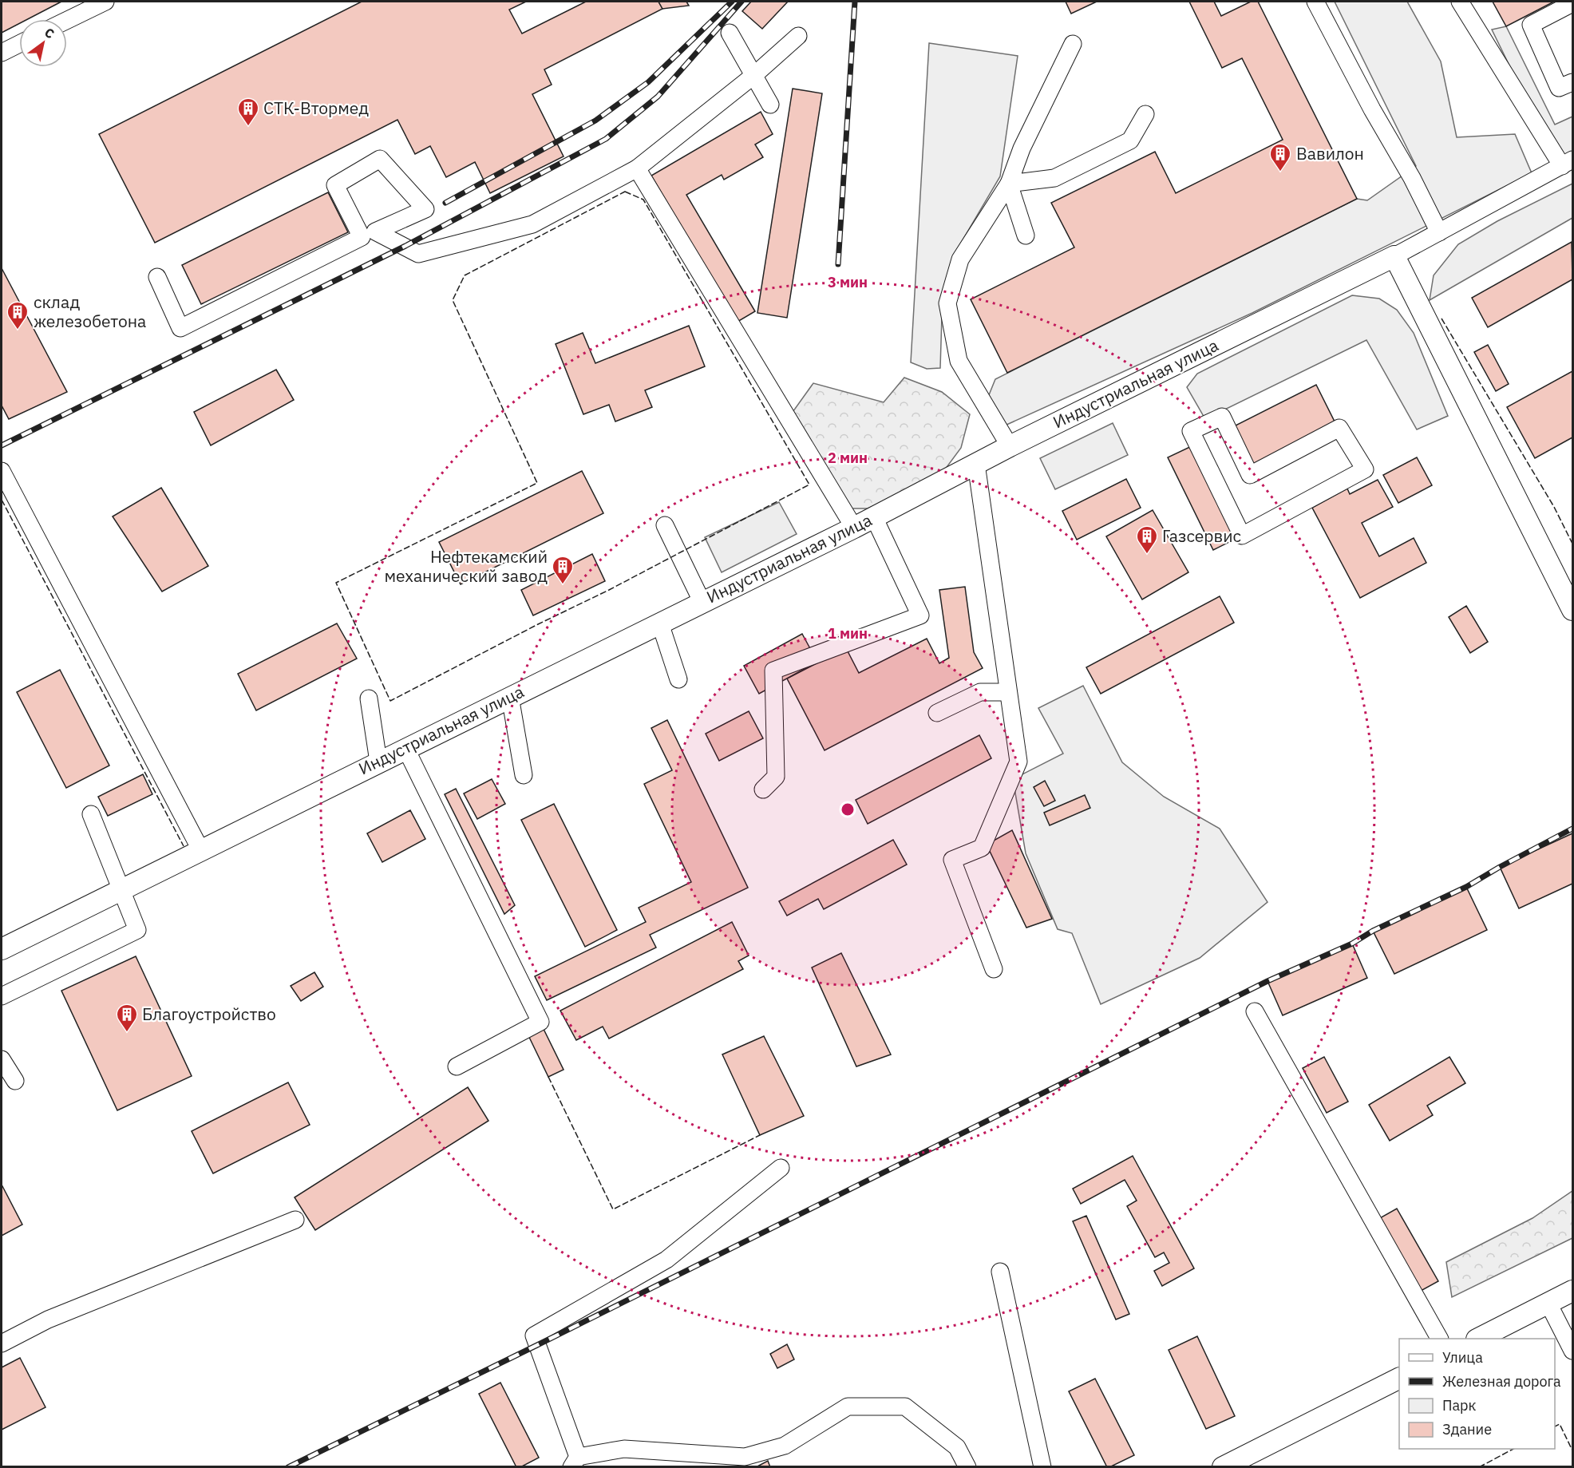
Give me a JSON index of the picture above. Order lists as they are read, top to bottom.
{
  "streets": {
    "main road": ["Индустриальная улица"]
  },
  "places": {
    "building": [
      "СТК-Втормед",
      "Вавилон",
      "склад железобетона",
      "Газсервис",
      "Нефтекамский механический завод",
      "Благоустройство"
    ]
  },
  "legend": [
    "Улица",
    "Железная дорога",
    "Парк",
    "Здание"
  ],
  "north": "top right",
  "rings": ["3 мин", "2 мин", "1 мин"]
}
